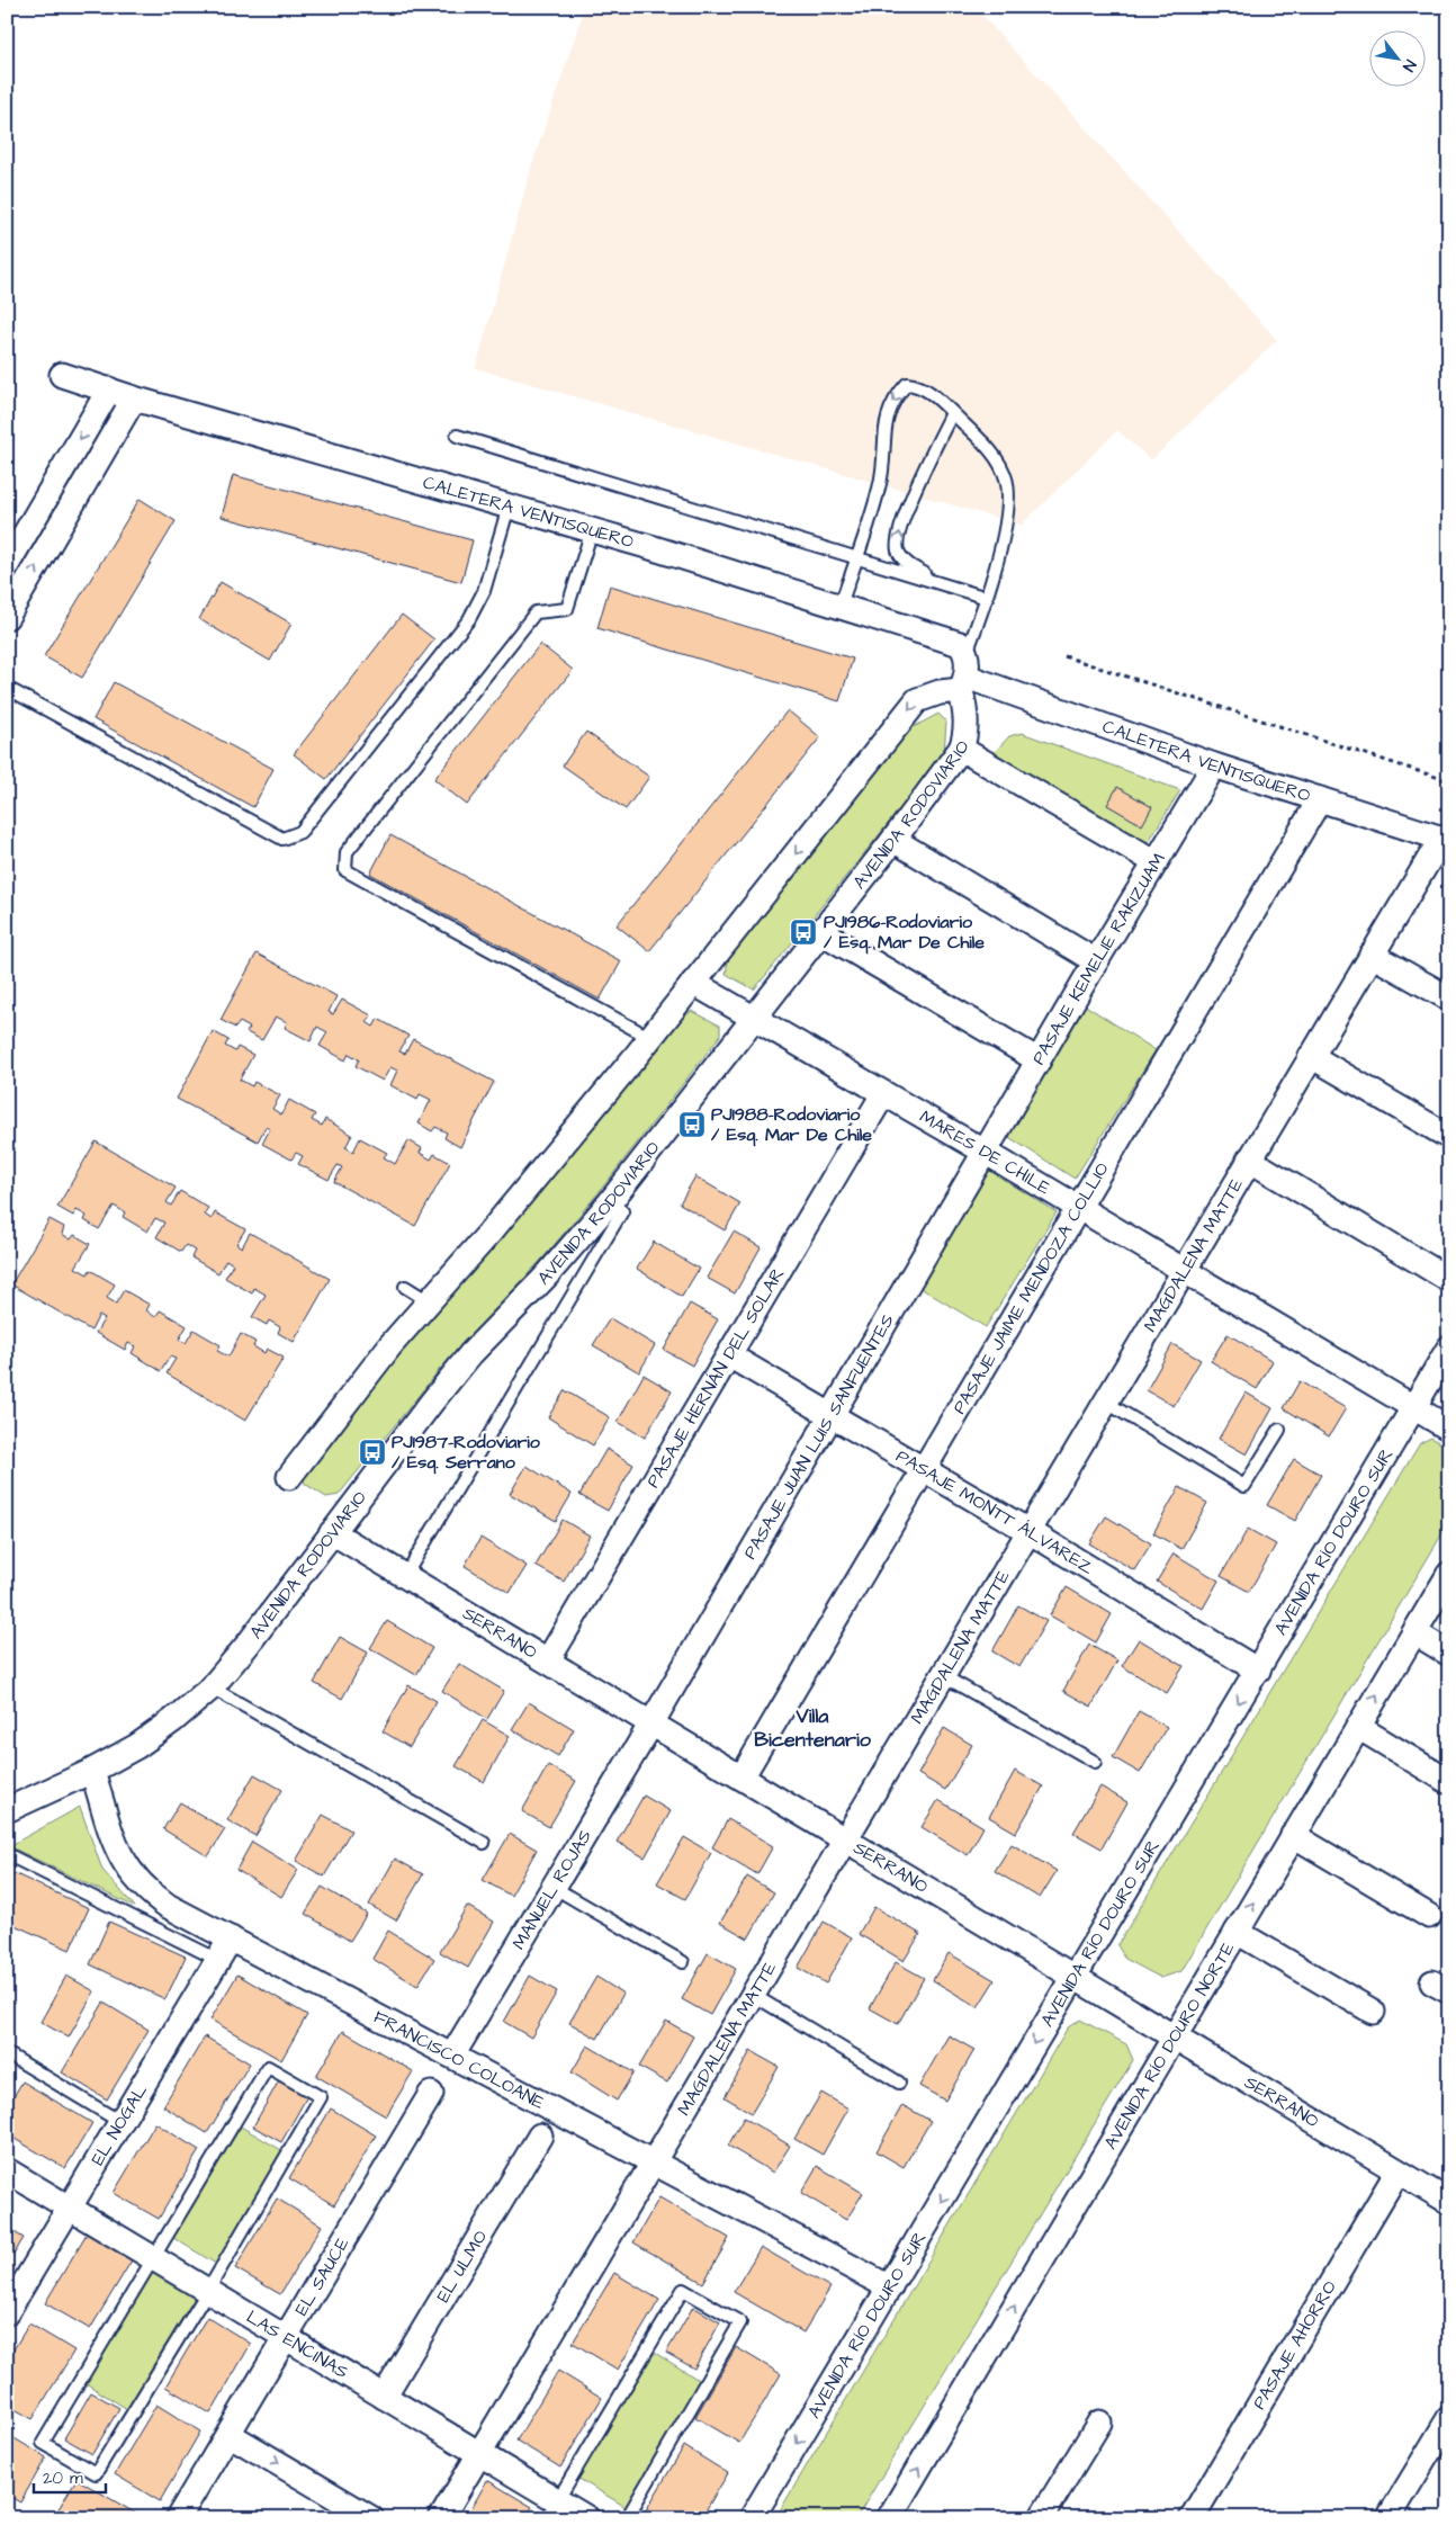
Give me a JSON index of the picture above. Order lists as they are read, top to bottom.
{
  "streets": {
    "street": [
      "CALETERA VENTISQUERO",
      "AVENIDA RODOVIARIO",
      "PASAJE KEMELIE RAKIZUAM",
      "MARES DE CHILE",
      "MAGDALENA MATTE",
      "PASAJE JAIME MENDOZA COLLIO",
      "PASAJE HERNÁN DEL SOLAR",
      "PASAJE JUAN LUIS SANFUENTES",
      "PASAJE MONTT ÁLVAREZ",
      "AVENIDA RÍO DOURO SUR",
      "SERRANO",
      "MANUEL ROJAS",
      "AVENIDA RÍO DOURO NORTE",
      "FRANCISCO COLOANE",
      "EL NOGAL",
      "EL ULMO",
      "EL SAUCE",
      "LAS ENCINAS",
      "PASAJE AHORRO"
    ]
  },
  "crossings": [
    ["CALETERA VENTISQUERO", "AVENIDA RODOVIARIO"],
    ["CALETERA VENTISQUERO", "PASAJE KEMELIE RAKIZUAM"],
    ["CALETERA VENTISQUERO", "MAGDALENA MATTE"],
    ["CALETERA VENTISQUERO", "PASAJE JAIME MENDOZA COLLIO"],
    ["AVENIDA RODOVIARIO", "MARES DE CHILE"],
    ["AVENIDA RODOVIARIO", "SERRANO"],
    ["AVENIDA RODOVIARIO", "FRANCISCO COLOANE"],
    ["PASAJE KEMELIE RAKIZUAM", "MARES DE CHILE"],
    ["PASAJE KEMELIE RAKIZUAM", "PASAJE JUAN LUIS SANFUENTES"],
    ["MARES DE CHILE", "MAGDALENA MATTE"],
    ["MARES DE CHILE", "PASAJE JAIME MENDOZA COLLIO"],
    ["MARES DE CHILE", "PASAJE HERNÁN DEL SOLAR"],
    ["MARES DE CHILE", "PASAJE JUAN LUIS SANFUENTES"],
    ["MARES DE CHILE", "AVENIDA RÍO DOURO SUR"],
    ["MAGDALENA MATTE", "PASAJE MONTT ÁLVAREZ"],
    ["MAGDALENA MATTE", "SERRANO"],
    ["MAGDALENA MATTE", "FRANCISCO COLOANE"],
    ["MAGDALENA MATTE", "LAS ENCINAS"],
    ["PASAJE JAIME MENDOZA COLLIO", "PASAJE MONTT ÁLVAREZ"],
    ["PASAJE JAIME MENDOZA COLLIO", "SERRANO"],
    ["PASAJE HERNÁN DEL SOLAR", "PASAJE MONTT ÁLVAREZ"],
    ["PASAJE HERNÁN DEL SOLAR", "SERRANO"],
    ["PASAJE JUAN LUIS SANFUENTES", "PASAJE MONTT ÁLVAREZ"],
    ["PASAJE JUAN LUIS SANFUENTES", "SERRANO"],
    ["PASAJE JUAN LUIS SANFUENTES", "MANUEL ROJAS"],
    ["PASAJE MONTT ÁLVAREZ", "AVENIDA RÍO DOURO SUR"],
    ["AVENIDA RÍO DOURO SUR", "SERRANO"],
    ["AVENIDA RÍO DOURO SUR", "FRANCISCO COLOANE"],
    ["SERRANO", "MANUEL ROJAS"],
    ["SERRANO", "AVENIDA RÍO DOURO NORTE"],
    ["SERRANO", "PASAJE AHORRO"],
    ["MANUEL ROJAS", "FRANCISCO COLOANE"],
    ["FRANCISCO COLOANE", "EL NOGAL"],
    ["EL NOGAL", "LAS ENCINAS"],
    ["EL ULMO", "LAS ENCINAS"],
    ["EL SAUCE", "LAS ENCINAS"]
  ],
  "one_way": ["AVENIDA RÍO DOURO SUR", "AVENIDA RÍO DOURO NORTE"],
  "districts": ["Villa Bicentenario"],
  "places": {
    "bus stop": ["PJ1986-Rodoviario / Esq. Mar De Chile", "PJ1988-Rodoviario / Esq. Mar De Chile", "PJ1987-Rodoviario / Esq. Serrano"]
  },
  "scale_bar": "20 m",
  "north": "bottom right"
}
